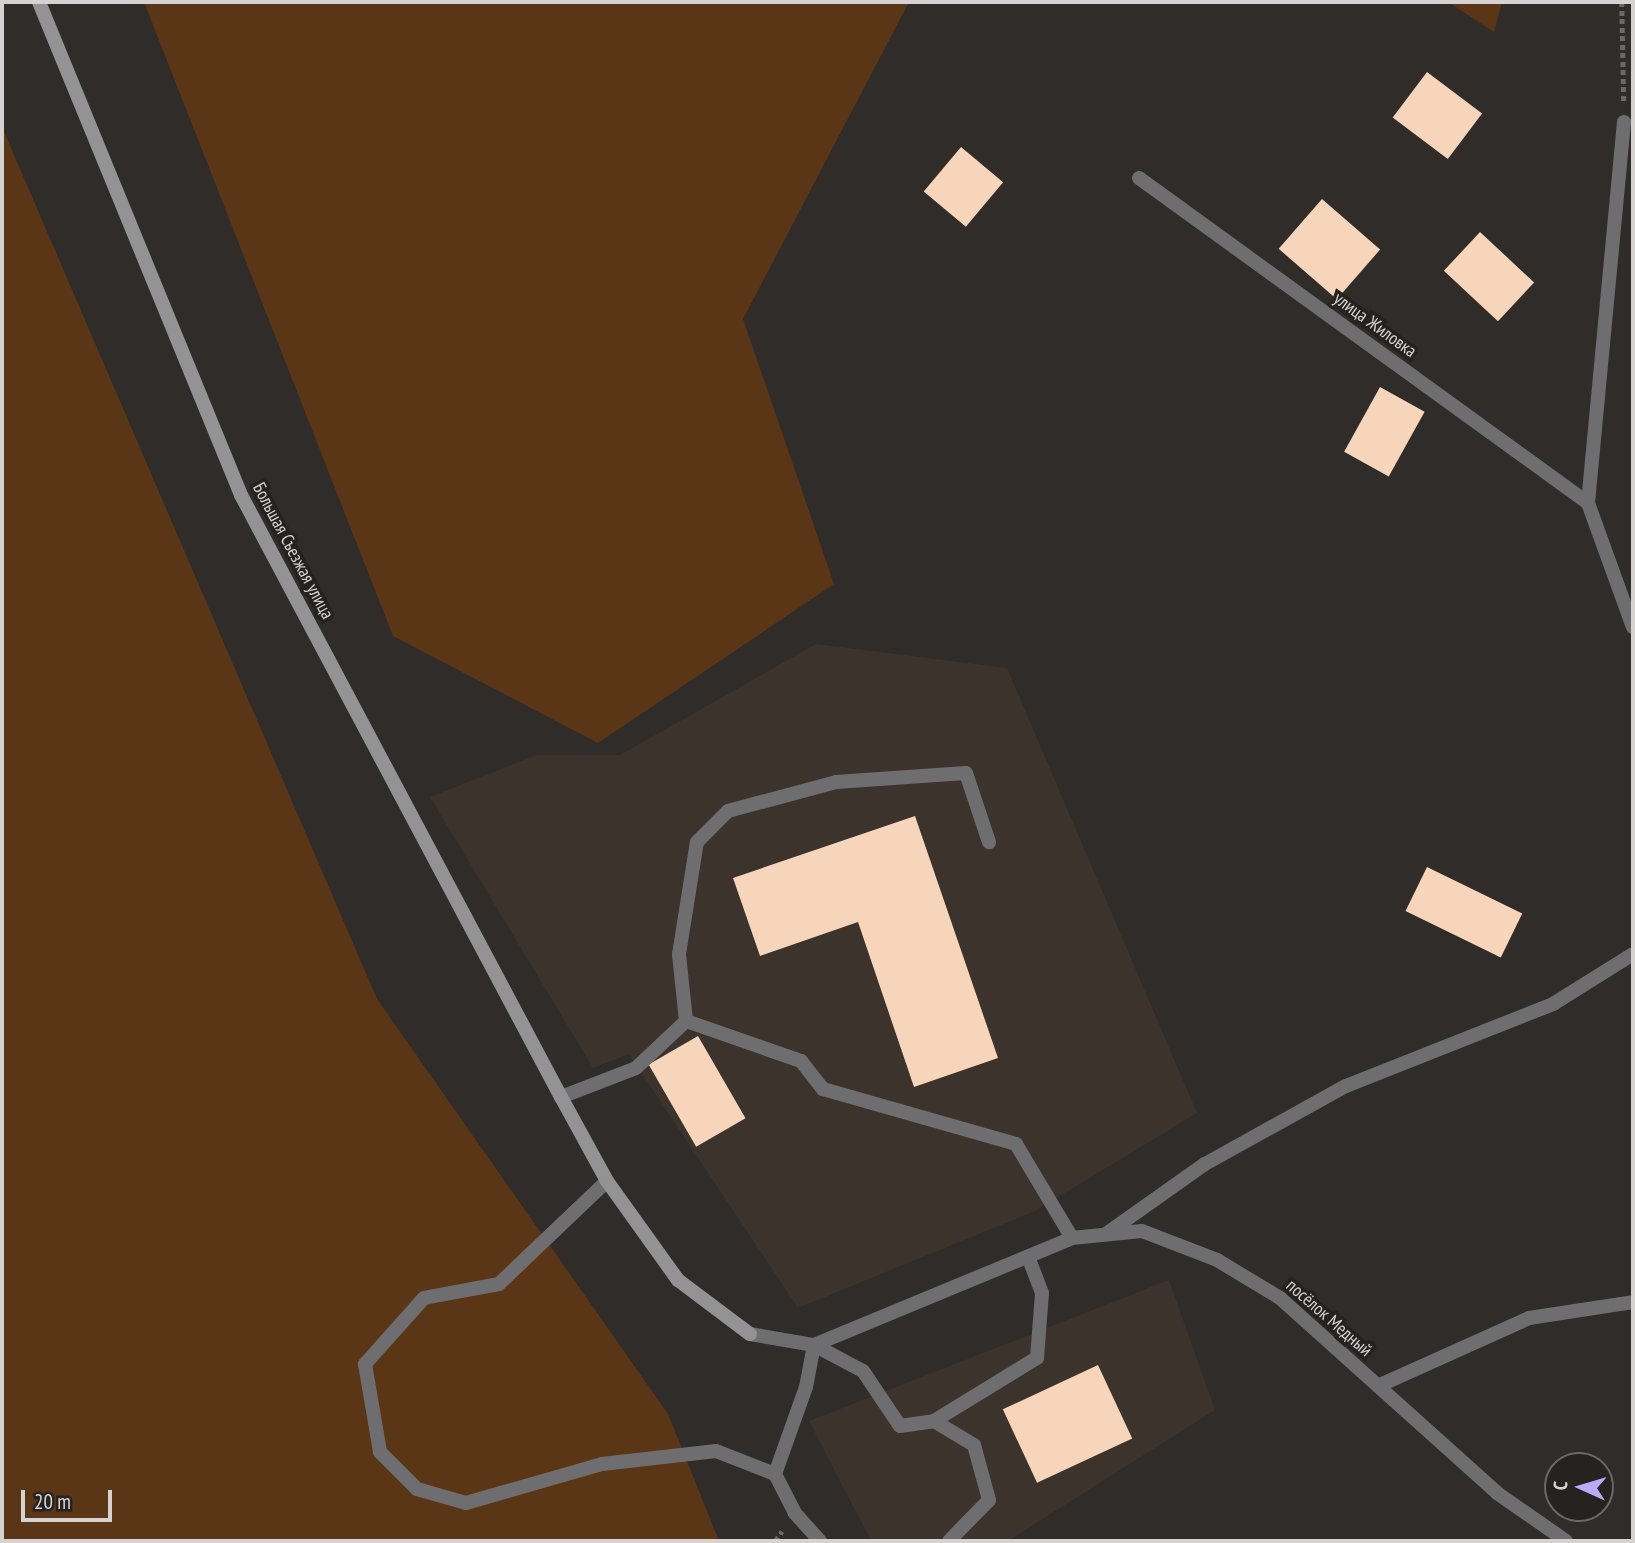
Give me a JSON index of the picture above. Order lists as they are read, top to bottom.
{
  "streets": {
    "main road": ["Большая Съезжая улица"],
    "street": ["улица Жиловка", "посёлок Медный"]
  },
  "scale_bar": "20 m",
  "north": "left"
}
